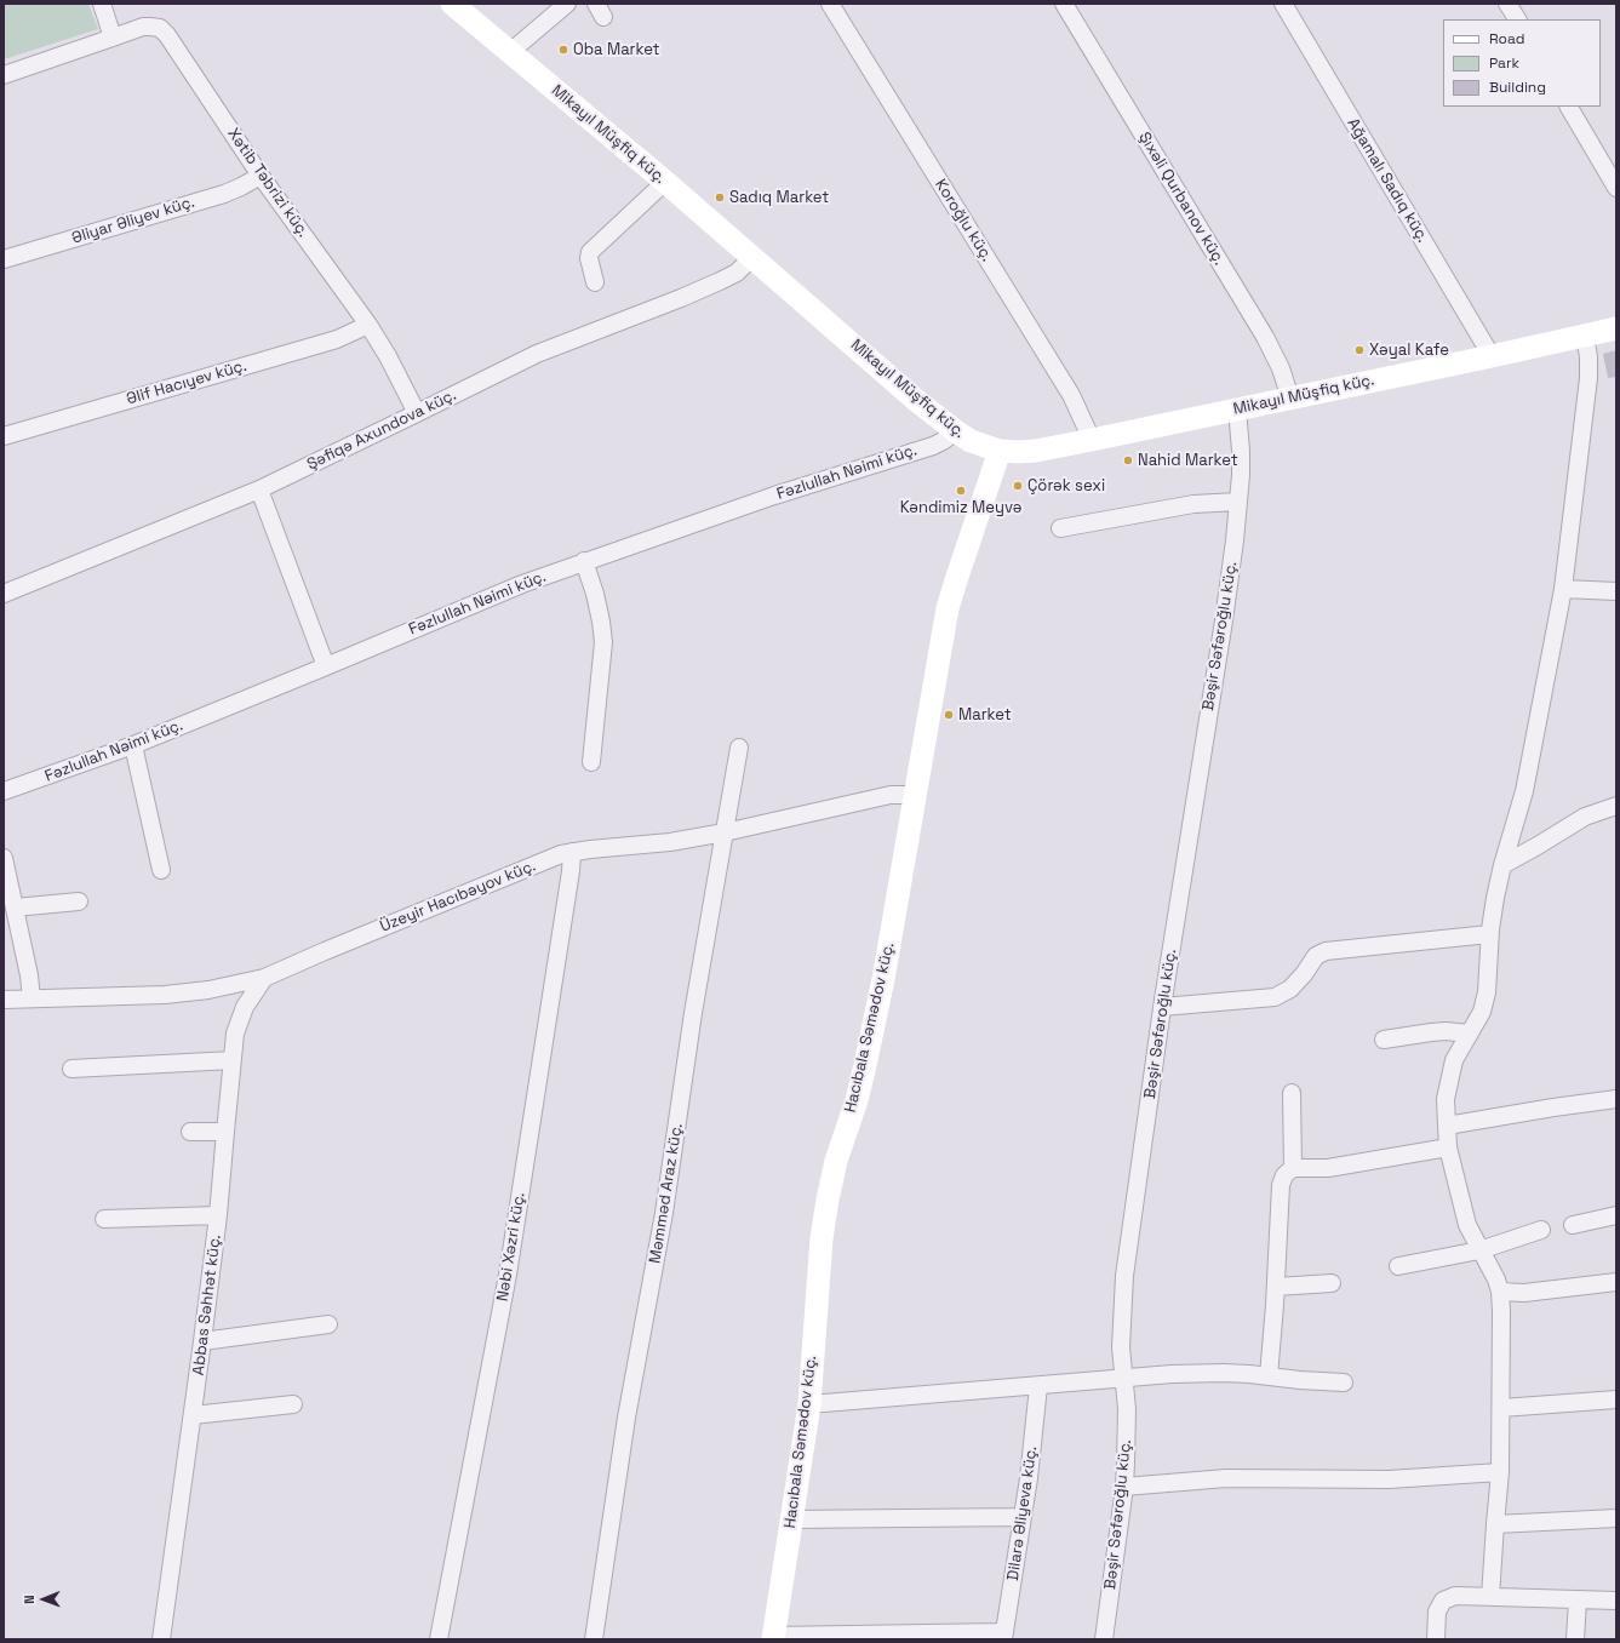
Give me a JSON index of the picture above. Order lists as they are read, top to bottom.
{
  "streets": {
    "main road": ["Mikayıl Müşfiq küç.", "Hacıbala Səmədov küç."],
    "street": [
      "Ağamalı Sadıq küç.",
      "Xətib Təbrizi küç.",
      "Şıxəli Qurbanov küç.",
      "Əliyar Əliyev küç.",
      "Koroğlu küç.",
      "Əlif Hacıyev küç.",
      "Şəfiqə Axundova küç.",
      "Fəzlullah Nəimi küç.",
      "Bəşir Səfəroğlu küç.",
      "Üzeyir Hacıbəyov küç.",
      "Məmməd Araz küç.",
      "Nəbi Xəzri küç.",
      "Abbas Səhhət küç.",
      "Dilarə Əliyeva küç."
    ]
  },
  "crossings": [
    ["Mikayıl Müşfiq küç.", "Ağamalı Sadıq küç."],
    ["Mikayıl Müşfiq küç.", "Şıxəli Qurbanov küç."],
    ["Mikayıl Müşfiq küç.", "Koroğlu küç."],
    ["Mikayıl Müşfiq küç.", "Şəfiqə Axundova küç."],
    ["Mikayıl Müşfiq küç.", "Fəzlullah Nəimi küç."],
    ["Mikayıl Müşfiq küç.", "Bəşir Səfəroğlu küç."],
    ["Mikayıl Müşfiq küç.", "Hacıbala Səmədov küç."],
    ["Xətib Təbrizi küç.", "Əliyar Əliyev küç."],
    ["Xətib Təbrizi küç.", "Əlif Hacıyev küç."],
    ["Xətib Təbrizi küç.", "Şəfiqə Axundova küç."],
    ["Üzeyir Hacıbəyov küç.", "Hacıbala Səmədov küç."],
    ["Üzeyir Hacıbəyov küç.", "Məmməd Araz küç."],
    ["Üzeyir Hacıbəyov küç.", "Nəbi Xəzri küç."],
    ["Üzeyir Hacıbəyov küç.", "Abbas Səhhət küç."]
  ],
  "places": [
    "Oba Market",
    "Sadıq Market",
    "Xəyal Kafe",
    "Nahid Market",
    "Çörək sexi",
    "Kəndimiz Meyvə",
    "Market"
  ],
  "legend": ["Road", "Park", "Building"],
  "north": "left"
}
